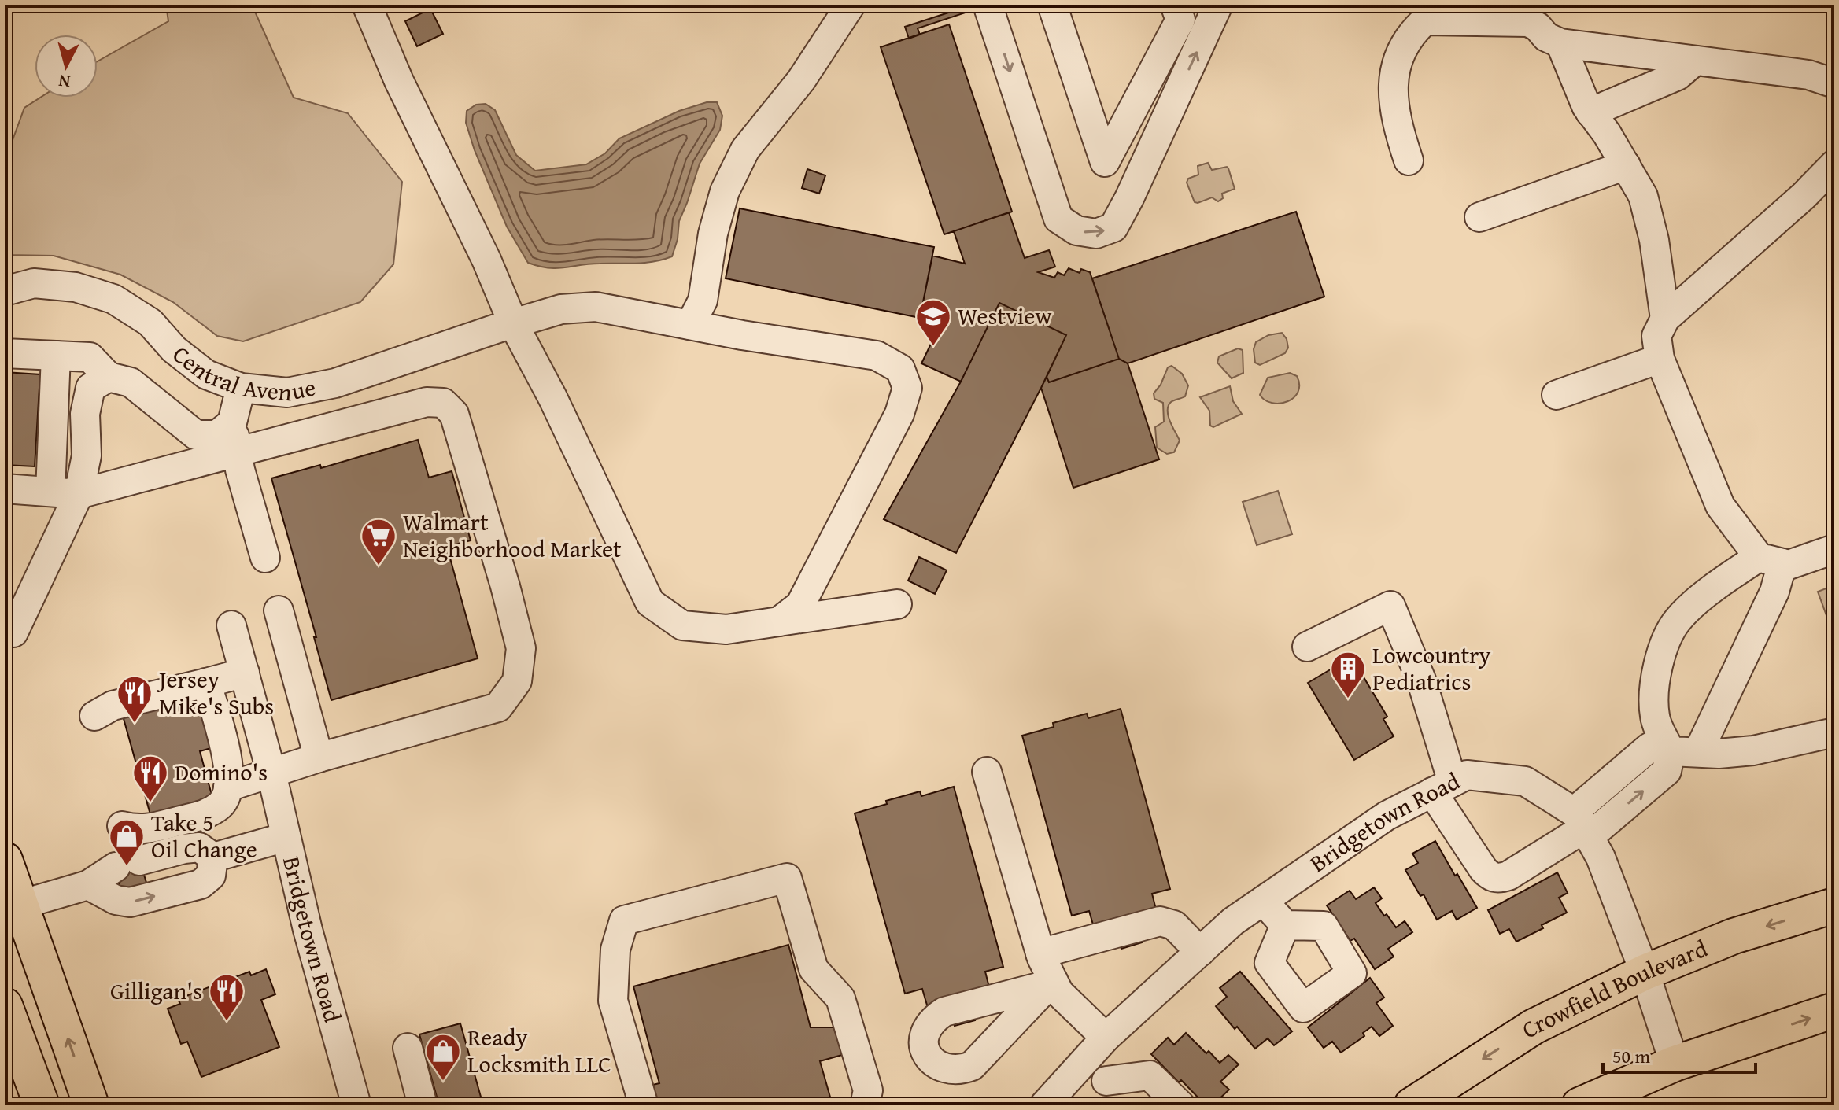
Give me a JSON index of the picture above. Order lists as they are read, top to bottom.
{
  "streets": {
    "main road": ["Crowfield Boulevard"],
    "street": ["Central Avenue", "Bridgetown Road"]
  },
  "places": {
    "school or university": ["Westview"],
    "supermarket": ["Walmart Neighborhood Market"],
    "building": ["Lowcountry Pediatrics"],
    "restaurant": ["Jersey Mike's Subs", "Domino's", "Gilligan's"],
    "shop": ["Take 5 Oil Change", "Ready Locksmith LLC"]
  },
  "scale_bar": "50 m",
  "north": "bottom"
}
